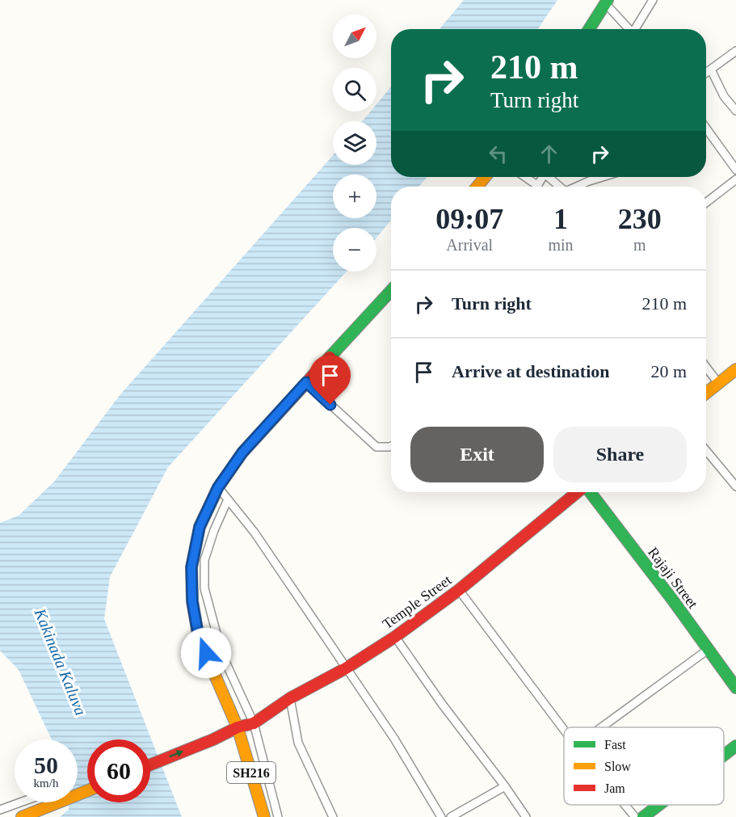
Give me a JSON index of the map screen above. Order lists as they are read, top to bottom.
{
  "streets": {
    "main road": ["Rajaji Street", "Temple Street", "SH216"]
  },
  "water": ["Kakinada Kaluva"],
  "legend": ["Fast", "Slow", "Jam"],
  "north": "top right",
  "page": {
    "map_buttons": ["+", "−"],
    "turn": ["210 m", "Turn right"],
    "eta": [
      "09:07",
      "Arrival",
      "1",
      "min",
      "230",
      "m"
    ],
    "list": [
      {
        "name": "Turn right",
        "value": "210 m"
      },
      {
        "name": "Arrive at destination",
        "value": "20 m"
      }
    ],
    "buttons": ["Exit", "Share"],
    "speed": "50 km/h",
    "limit": "60"
  }
}
